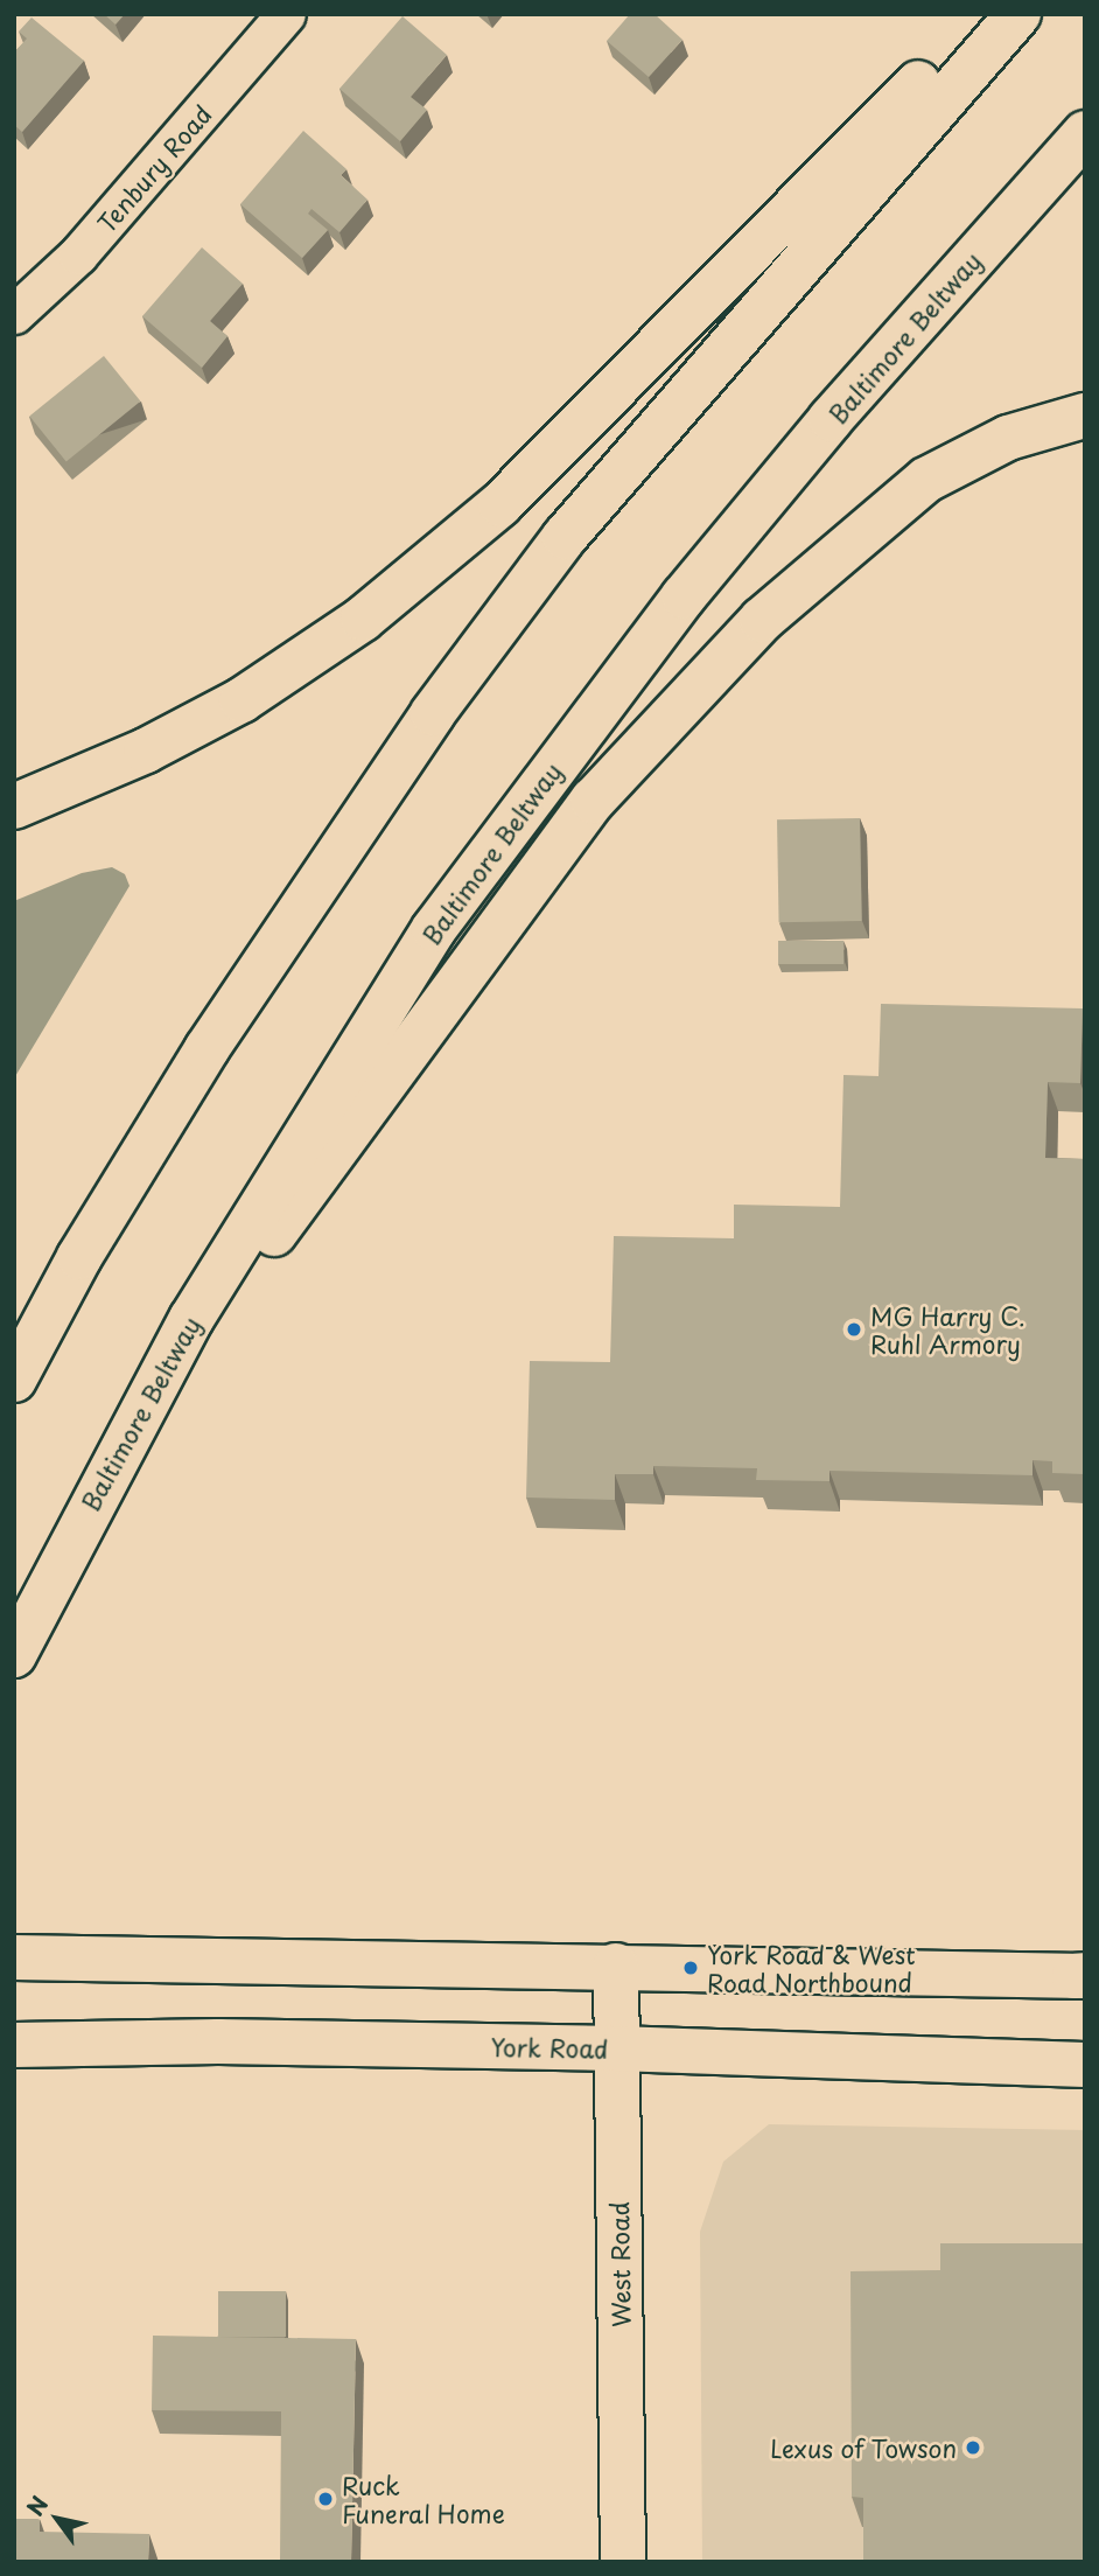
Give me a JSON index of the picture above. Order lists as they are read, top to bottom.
{
  "streets": {
    "main road": ["Baltimore Beltway", "York Road", "West Road"],
    "street": ["Tenbury Road"]
  },
  "crossings": [
    ["York Road", "West Road"]
  ],
  "places": [
    "MG Harry C. Ruhl Armory",
    "York Road & West Road Northbound",
    "Lexus of Towson",
    "Ruck Funeral Home"
  ],
  "north": "top left"
}
